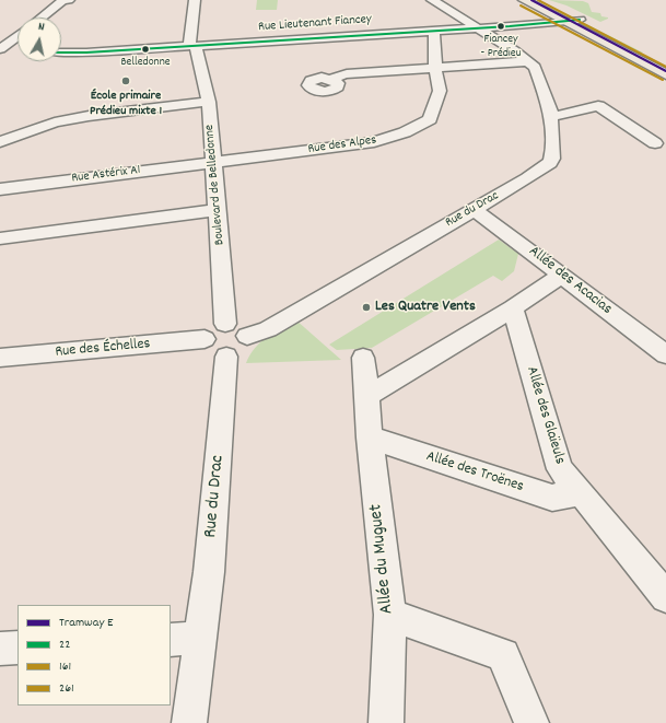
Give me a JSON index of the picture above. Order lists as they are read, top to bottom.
{
  "streets": {
    "street": [
      "Rue Lieutenant Fiancey",
      "Rue des Alpes",
      "Rue Astérix A1",
      "Boulevard de Belledonne",
      "Rue du Drac",
      "Allée des Acacias",
      "Rue des Échelles",
      "Allée des Glaïeuls",
      "Allée des Troënes",
      "Allée du Muguet"
    ]
  },
  "crossings": [
    ["Rue Lieutenant Fiancey", "Rue des Alpes"],
    ["Rue Lieutenant Fiancey", "Boulevard de Belledonne"],
    ["Rue Lieutenant Fiancey", "Rue du Drac"],
    ["Rue des Alpes", "Rue Astérix A1"],
    ["Rue des Alpes", "Boulevard de Belledonne"],
    ["Rue Astérix A1", "Boulevard de Belledonne"],
    ["Boulevard de Belledonne", "Rue du Drac"],
    ["Boulevard de Belledonne", "Rue des Échelles"],
    ["Rue du Drac", "Allée des Acacias"],
    ["Rue du Drac", "Rue des Échelles"],
    ["Allée des Glaïeuls", "Allée des Troënes"],
    ["Allée des Troënes", "Allée du Muguet"]
  ],
  "places": [
    "Fiancey - Prédieu",
    "Belledonne",
    "École primaire Prédieu mixte 1",
    "Les Quatre Vents"
  ],
  "lines": [
    "tram line E",
    "transit line 261",
    "transit line 161",
    "transit line 22"
  ],
  "legend": [
    "Tramway E",
    "22",
    "161",
    "261"
  ],
  "north": "top"
}
